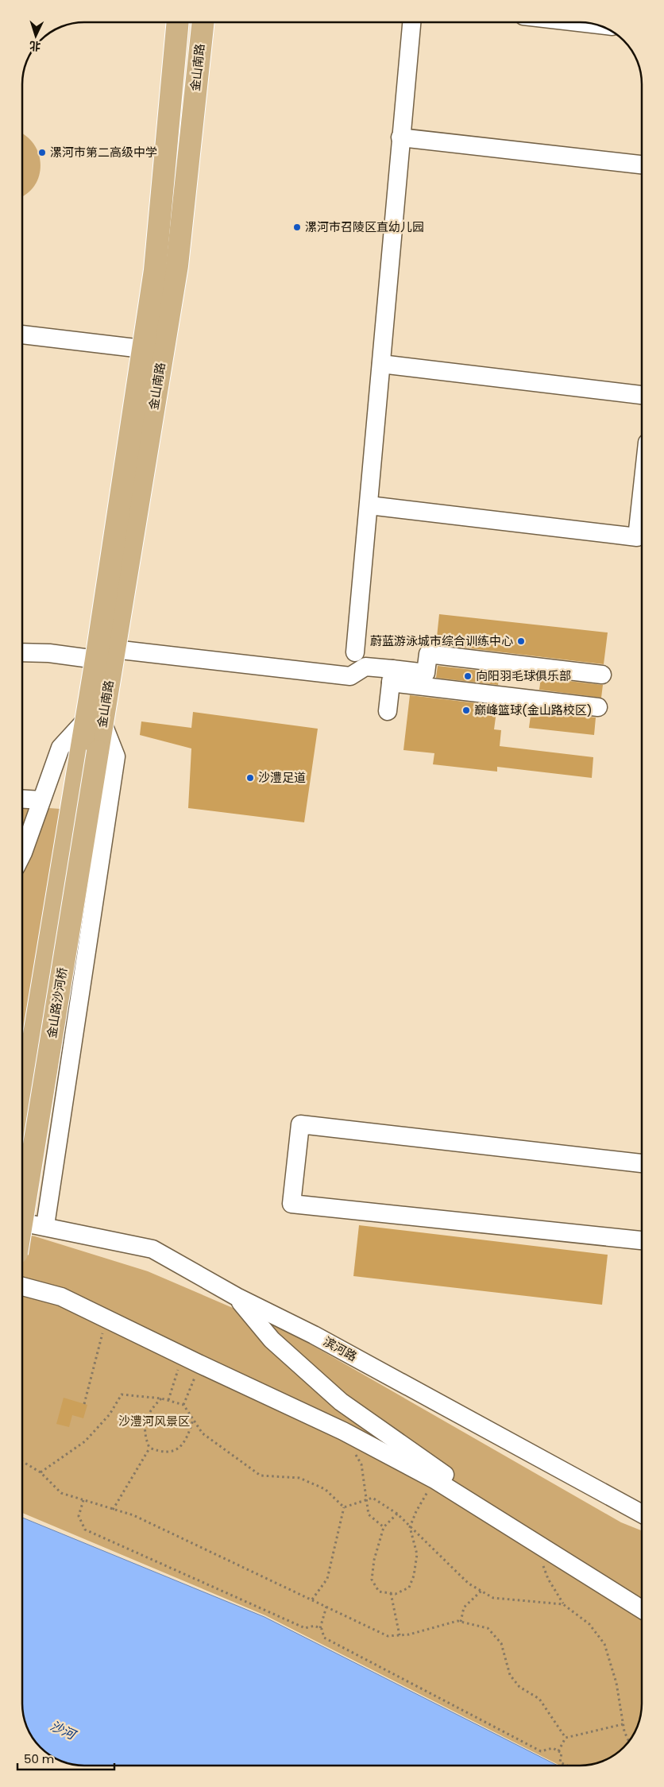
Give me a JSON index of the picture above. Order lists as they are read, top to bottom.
{
  "streets": {
    "main road": ["金山南路", "金山路沙河桥"],
    "street": ["滨河路"]
  },
  "crossings": [
    ["金山南路", "金山路沙河桥"]
  ],
  "water": ["沙河"],
  "parks": ["沙澧河风景区"],
  "places": [
    "漯河市第二高级中学",
    "漯河市召陵区直幼儿园",
    "蔚蓝游泳城市综合训练中心",
    "向阳羽毛球俱乐部",
    "巅峰篮球(金山路校区)",
    "沙澧足道"
  ],
  "scale_bar": "50 m",
  "north": "bottom"
}
